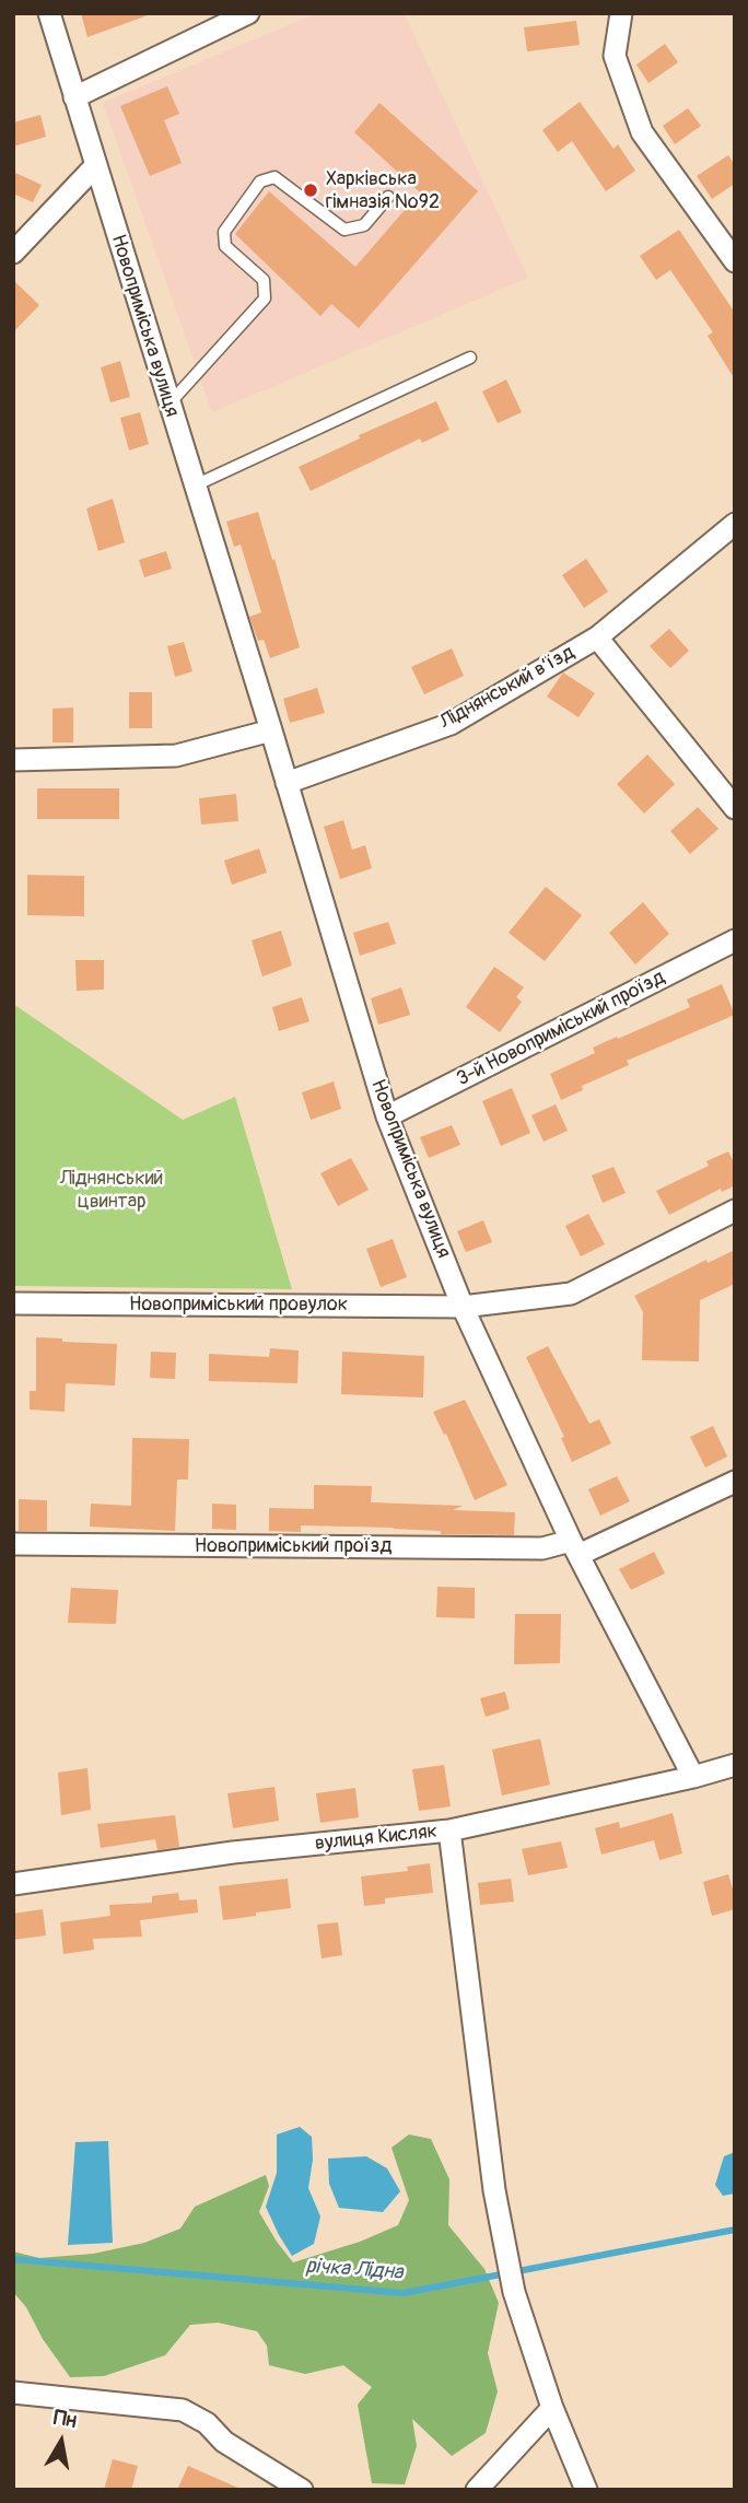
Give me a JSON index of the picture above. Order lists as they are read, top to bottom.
{
  "streets": {
    "street": [
      "Новоприміська вулиця",
      "Ліднянський в’їзд",
      "3-й Новоприміський проїзд",
      "Новоприміський провулок",
      "Новоприміський проїзд",
      "вулиця Кисляк"
    ]
  },
  "crossings": [
    ["Новоприміська вулиця", "Ліднянський в’їзд"],
    ["Новоприміська вулиця", "3-й Новоприміський проїзд"],
    ["Новоприміська вулиця", "Новоприміський провулок"],
    ["Новоприміська вулиця", "Новоприміський проїзд"],
    ["Новоприміська вулиця", "вулиця Кисляк"]
  ],
  "water": ["річка Лідна"],
  "parks": ["Ліднянський цвинтар"],
  "places": ["Харківська гімназія №92"],
  "north": "top"
}
